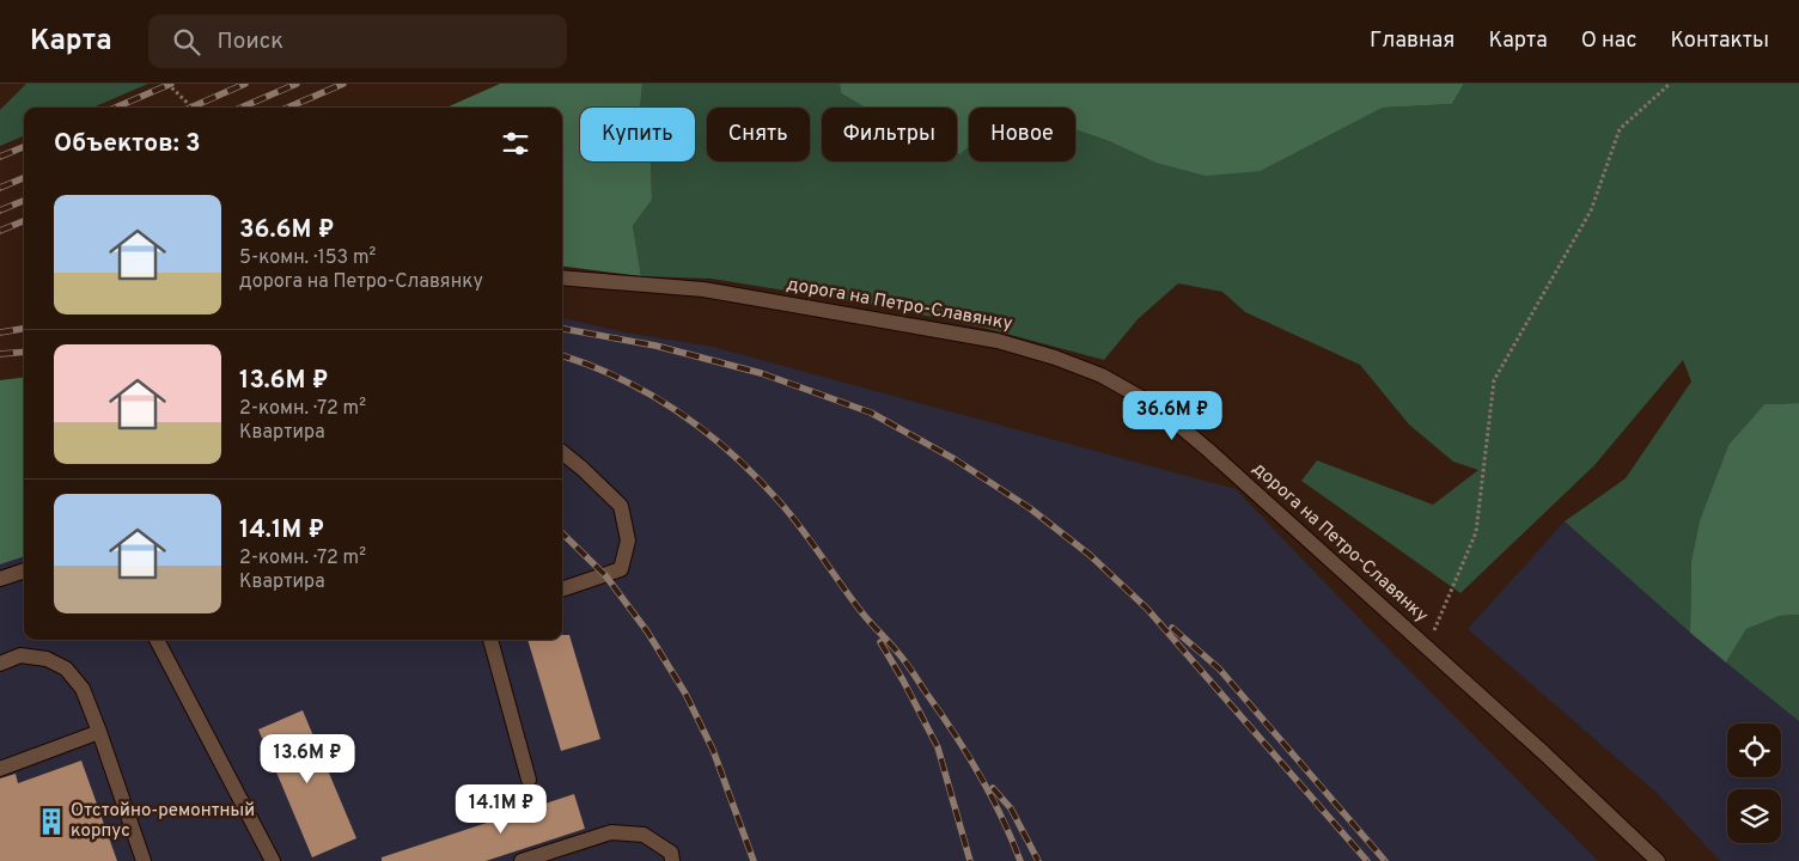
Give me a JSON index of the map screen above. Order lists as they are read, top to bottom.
{
  "streets": {
    "street": ["дорога на Петро-Славянку"]
  },
  "places": {
    "building": ["Отстойно-ремонтный корпус"]
  },
  "page": {
    "header": "Карта",
    "search": "Поиск",
    "nav": [
      "Главная",
      "Карта",
      "О нас",
      "Контакты"
    ],
    "chip": [
      "Купить",
      "Снять",
      "Фильтры",
      "Новое"
    ],
    "heading": "Объектов: 3",
    "list": [
      {
        "name": "36.6M ₽",
        "note": "5-комн. · 153 m² · дорога на Петро-Славянку"
      },
      {
        "name": "13.6M ₽",
        "note": "2-комн. · 72 m² · Квартира"
      },
      {
        "name": "14.1M ₽",
        "note": "2-комн. · 72 m² · Квартира"
      }
    ],
    "price": ["36.6M ₽", "13.6M ₽", "14.1M ₽"]
  }
}
